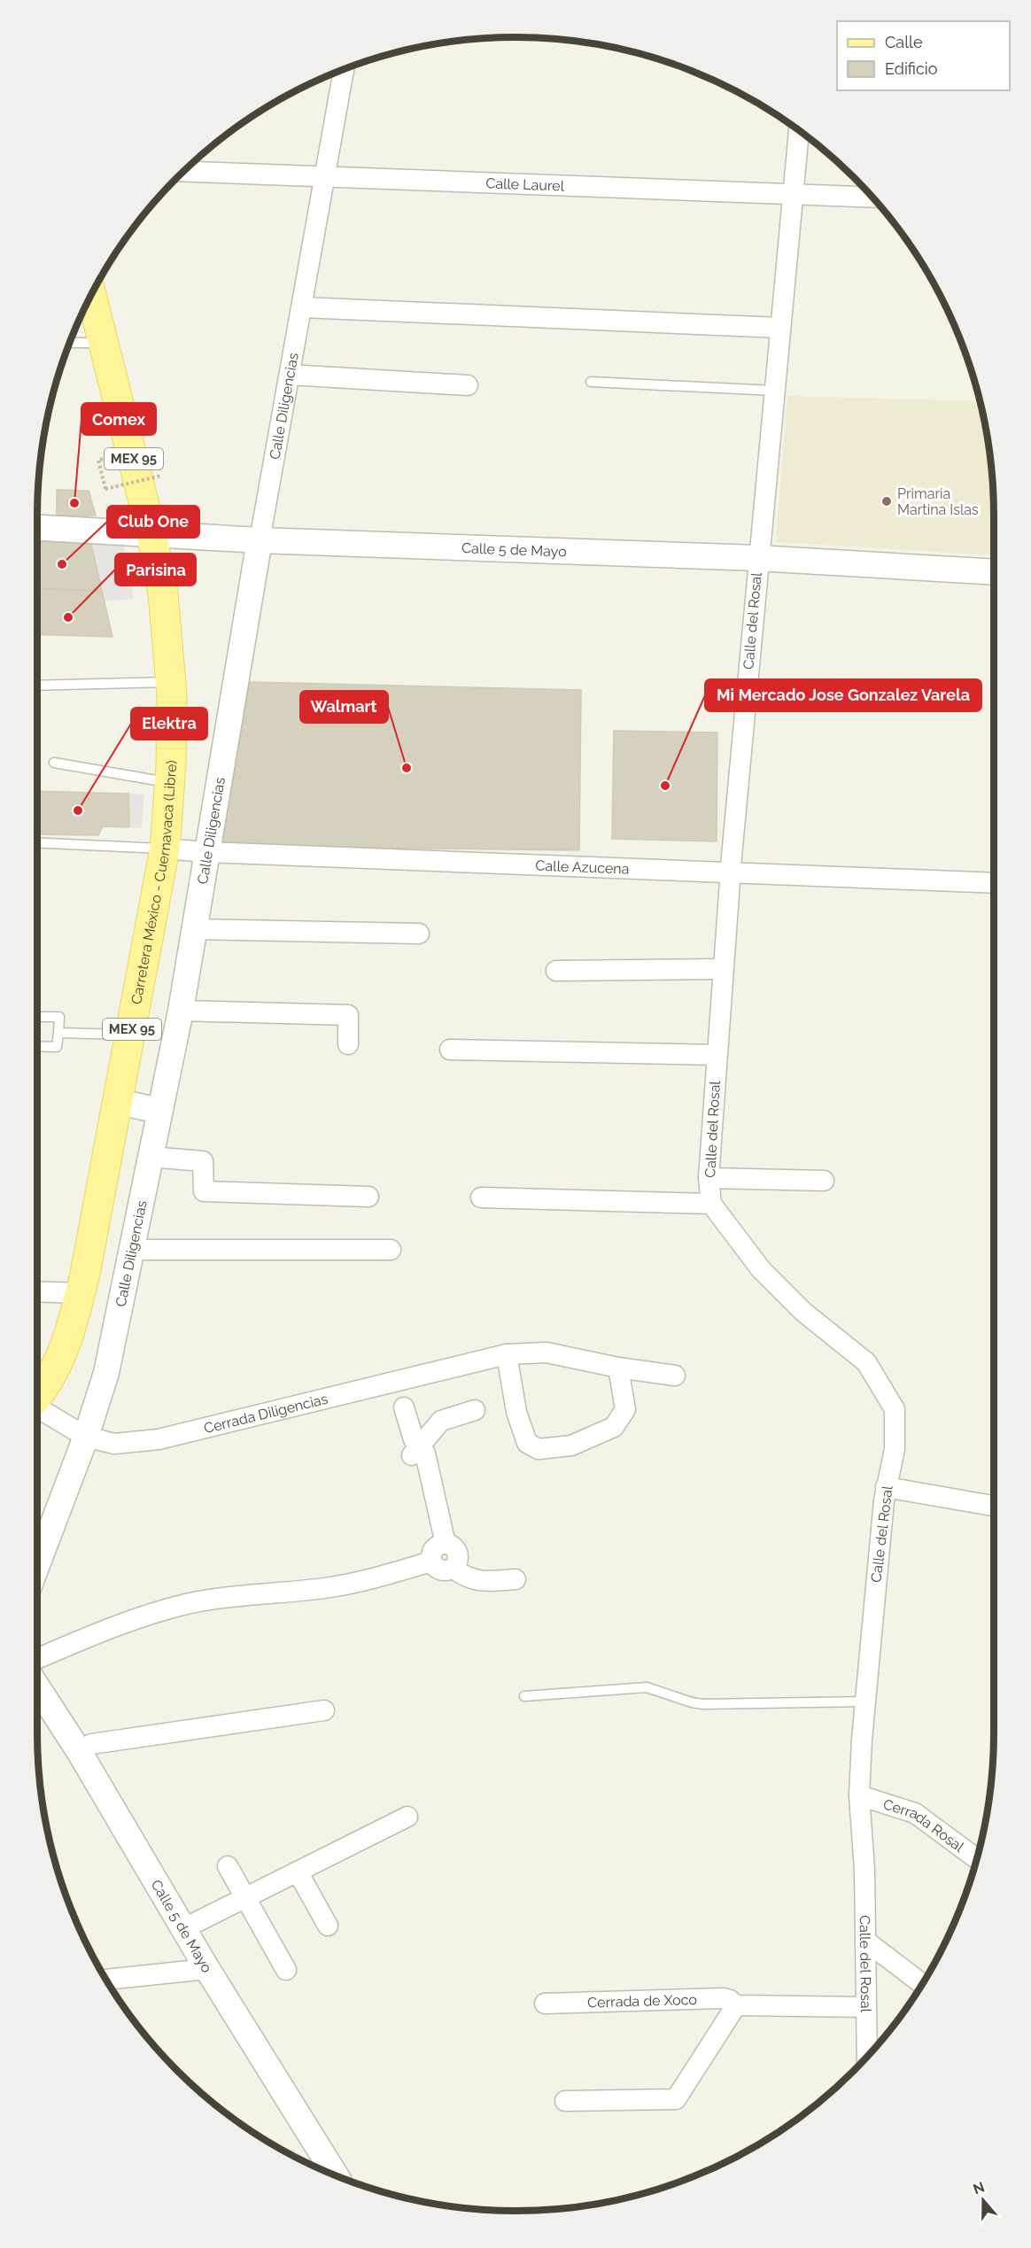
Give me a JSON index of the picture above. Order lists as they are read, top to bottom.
{
  "streets": {
    "main road": ["MEX 95", "Carretera México - Cuernavaca (Libre)"],
    "street": [
      "Calle Laurel",
      "Calle Diligencias",
      "Calle 5 de Mayo",
      "Calle del Rosal",
      "Calle Azucena",
      "Cerrada Diligencias",
      "Cerrada Rosal",
      "Cerrada de Xoco"
    ]
  },
  "crossings": [
    ["Calle Laurel", "Calle Diligencias"],
    ["Calle Laurel", "Calle del Rosal"],
    ["Calle Diligencias", "Calle 5 de Mayo"],
    ["Calle Diligencias", "Calle Azucena"],
    ["Calle Diligencias", "Cerrada Diligencias"],
    ["Calle 5 de Mayo", "Calle del Rosal"],
    ["Calle 5 de Mayo", "Carretera México - Cuernavaca (Libre)"],
    ["Calle del Rosal", "Calle Azucena"],
    ["Calle del Rosal", "Cerrada Rosal"],
    ["Calle del Rosal", "Cerrada de Xoco"],
    ["Calle Azucena", "Carretera México - Cuernavaca (Libre)"]
  ],
  "places": [
    "Primaria Martina Islas",
    "Comex",
    "Club One",
    "Parisina",
    "Walmart",
    "Mi Mercado Jose Gonzalez Varela",
    "Elektra"
  ],
  "legend": ["Calle", "Edificio"],
  "north": "top"
}
